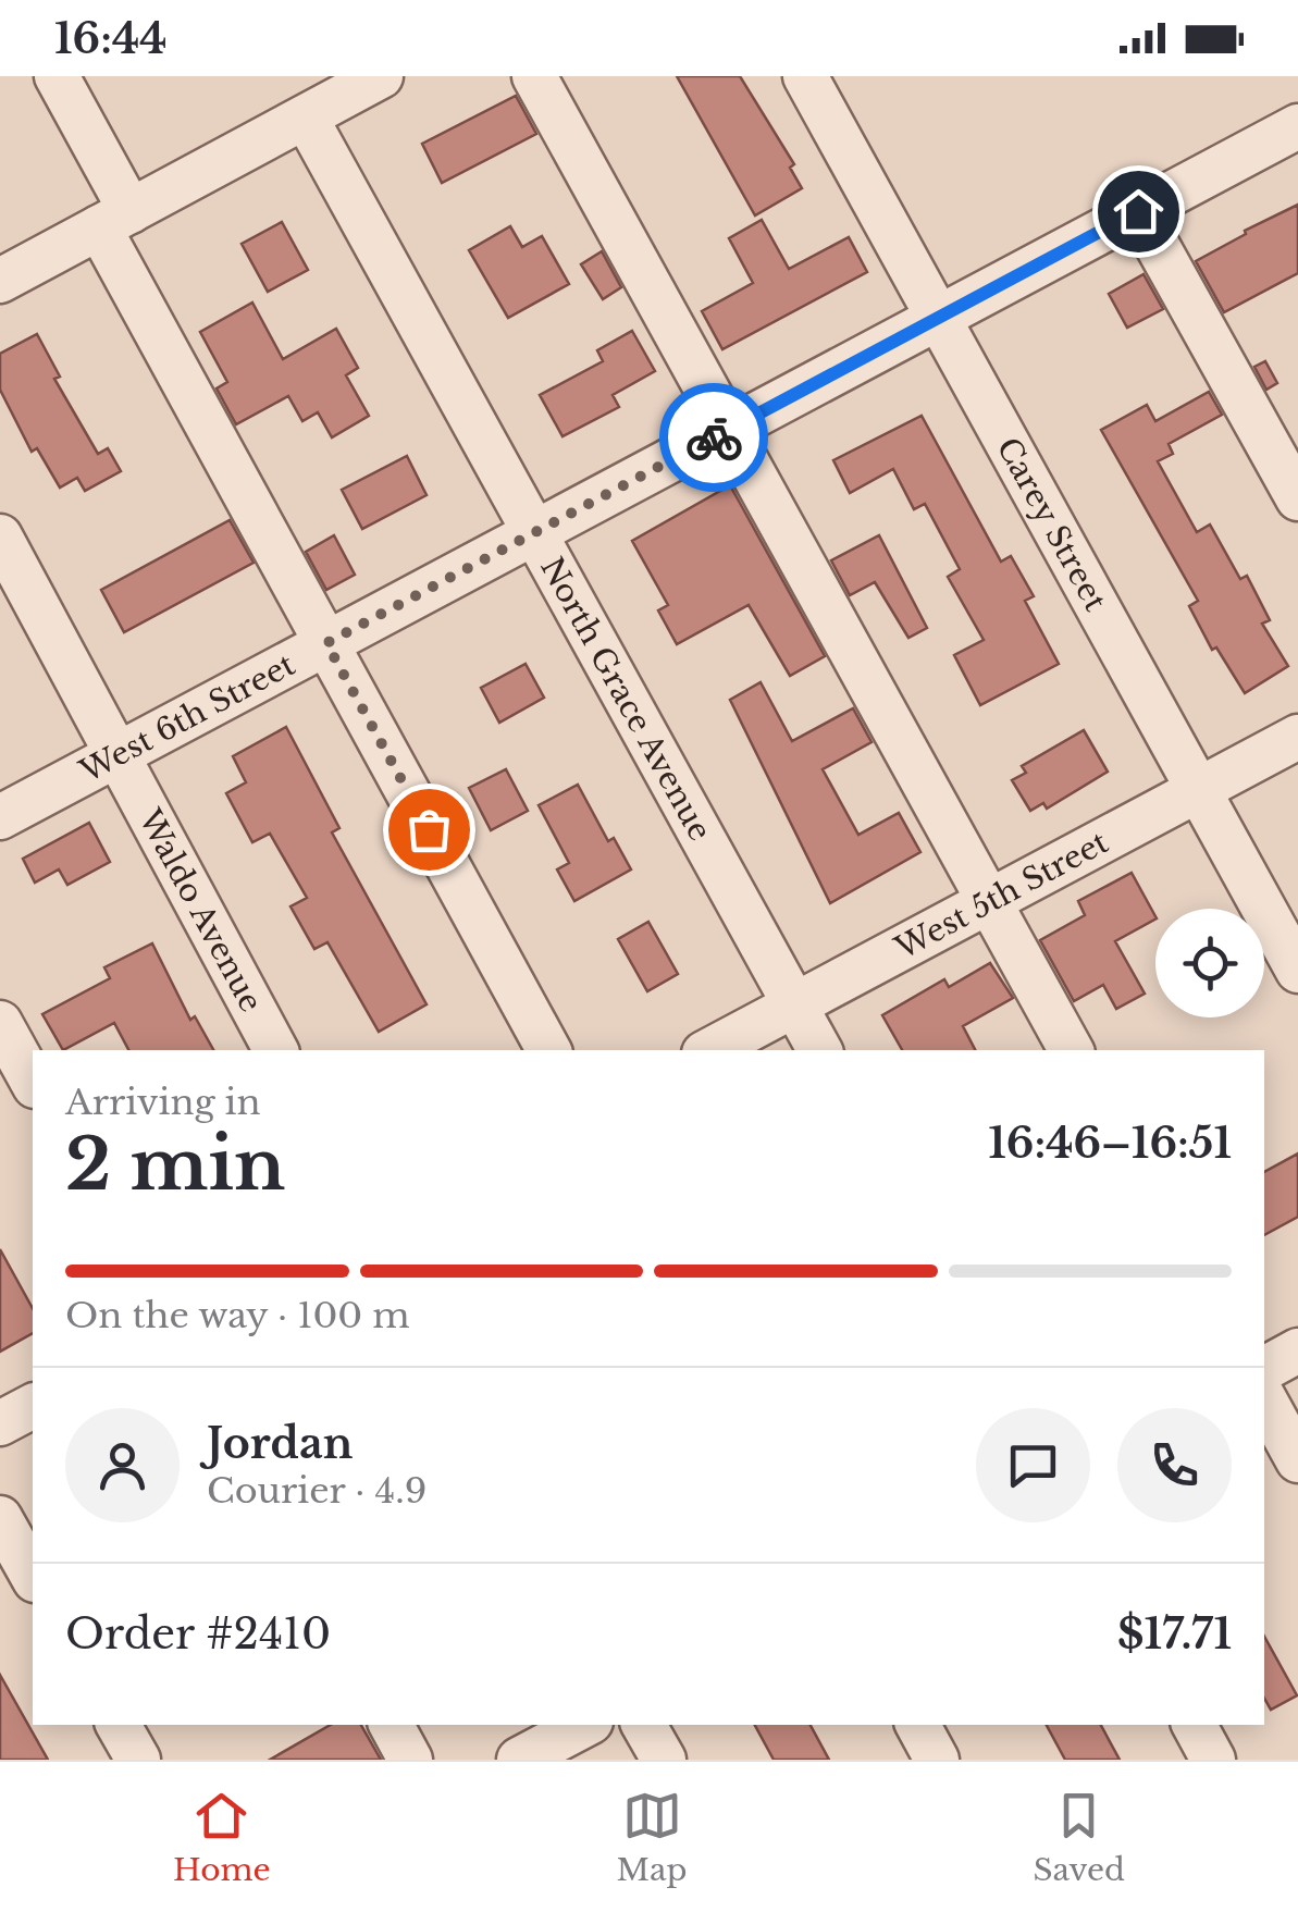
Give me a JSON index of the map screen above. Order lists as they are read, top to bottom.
{
  "streets": {
    "street": [
      "Carey Street",
      "North Grace Avenue",
      "West 6th Street",
      "West 5th Street",
      "Waldo Avenue"
    ]
  },
  "crossings": [
    ["Carey Street", "West 6th Street"],
    ["Carey Street", "West 5th Street"],
    ["North Grace Avenue", "West 6th Street"],
    ["North Grace Avenue", "West 5th Street"],
    ["West 6th Street", "Waldo Avenue"]
  ],
  "page": {
    "status": "16:44",
    "heading": ["2 min", "Arriving in", "16:46–16:51"],
    "panel": [
      "Jordan",
      "Courier · 4.9",
      "Order #2410",
      "$17.71"
    ],
    "bar": "On the way · 100 m",
    "tabs": ["Home", "Map", "Saved"]
  }
}
